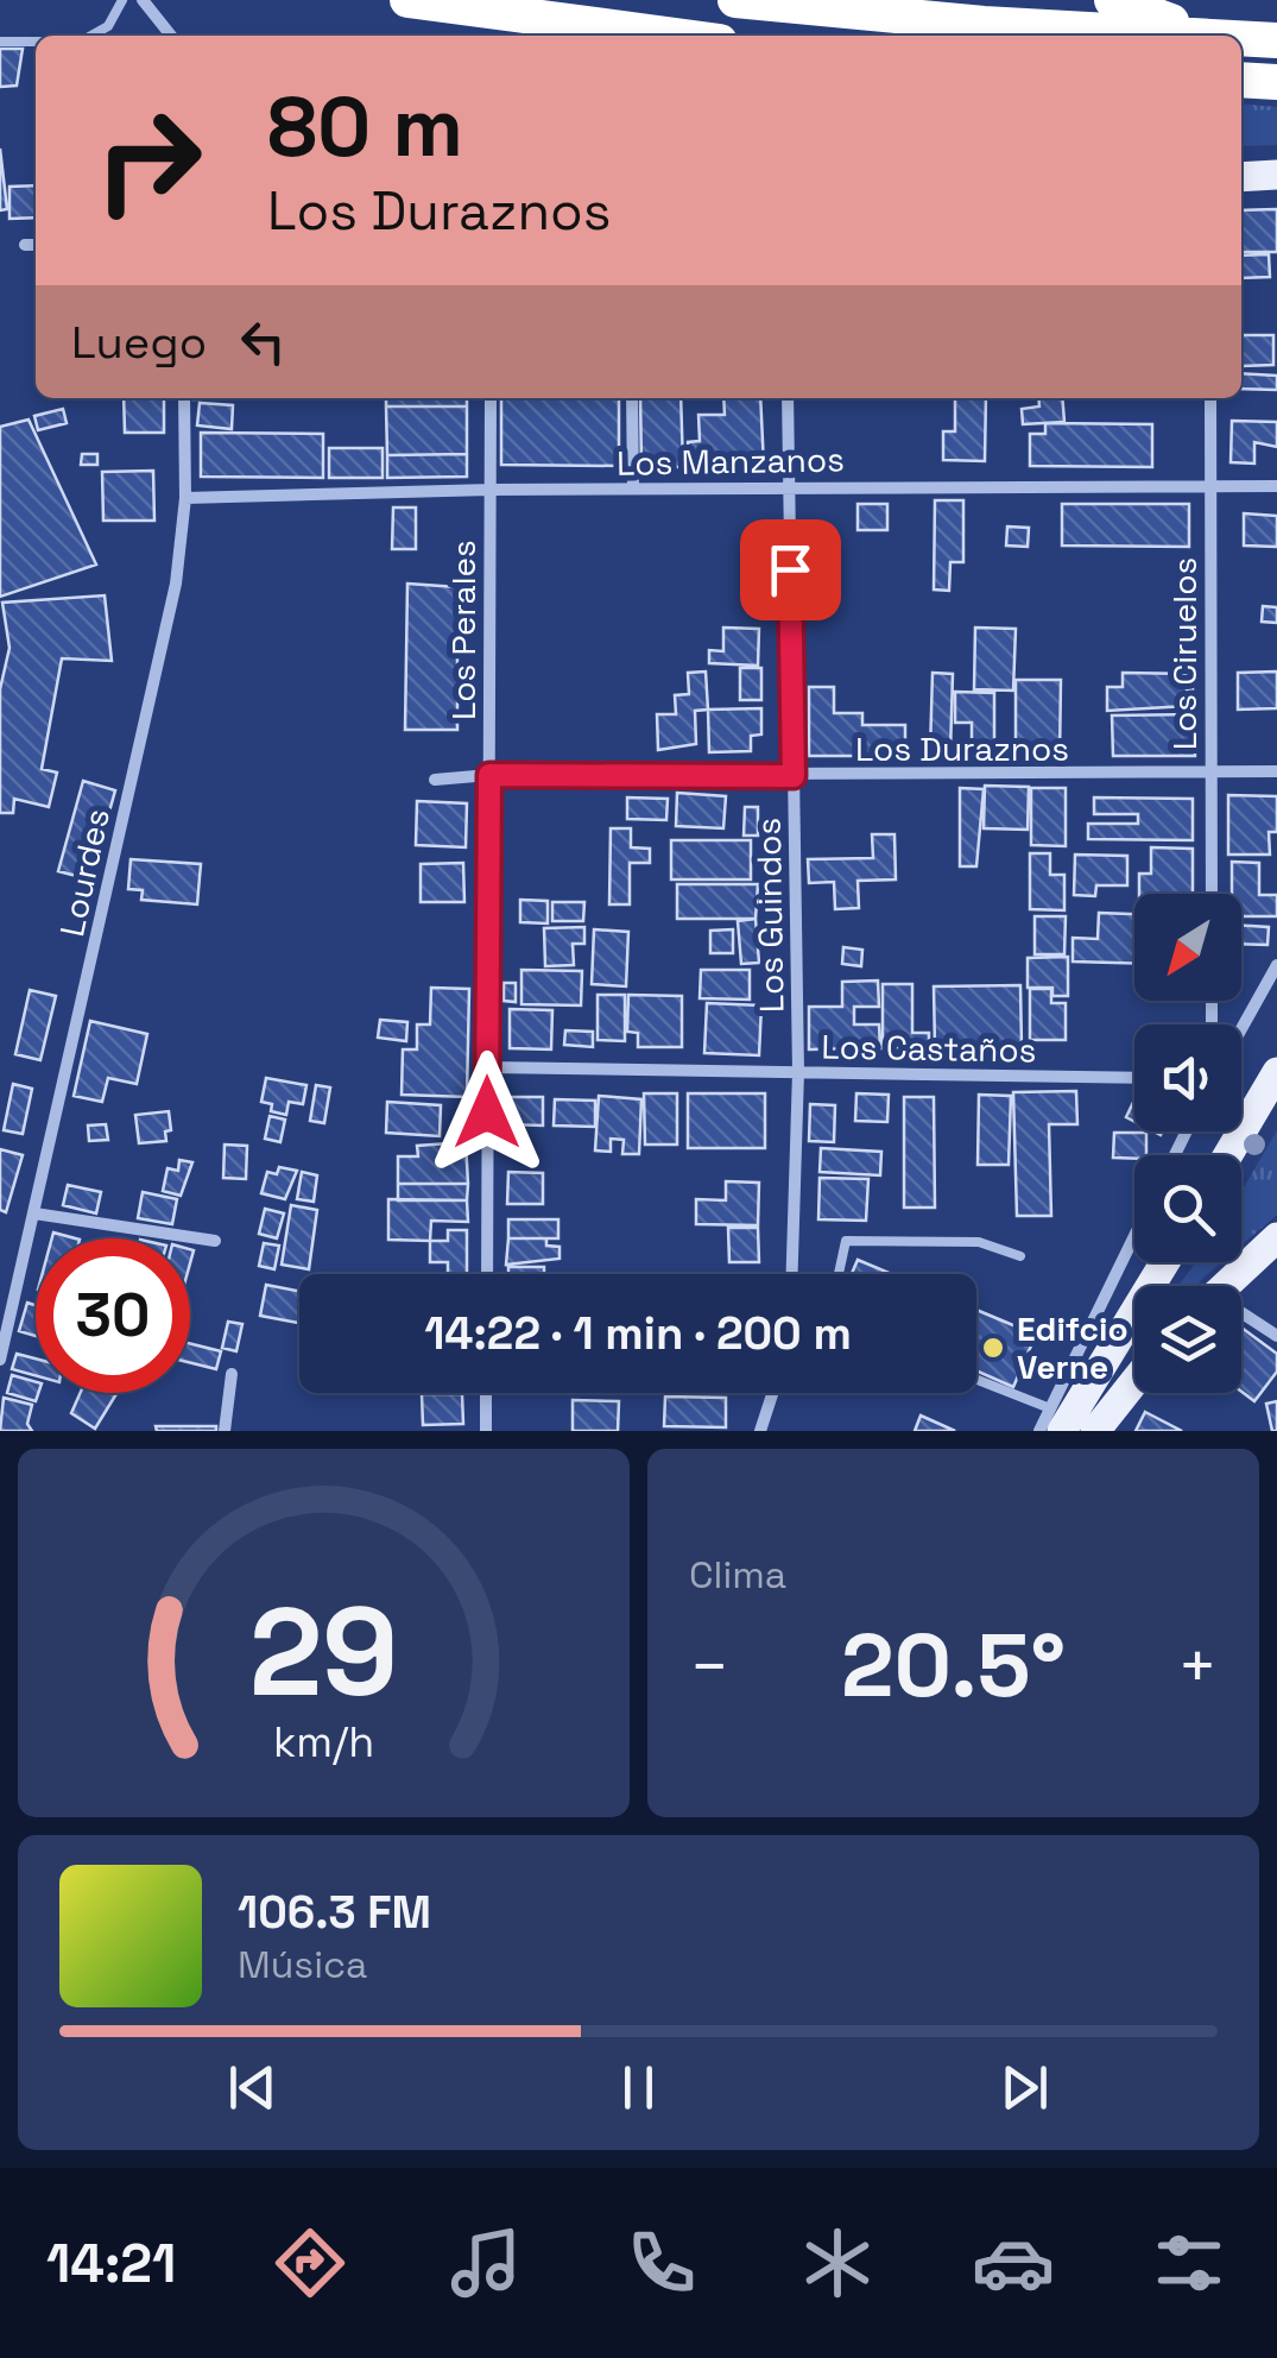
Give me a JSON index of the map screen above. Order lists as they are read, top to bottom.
{
  "streets": {
    "street": [
      "Los Manzanos",
      "Los Perales",
      "Los Ciruelos",
      "Los Duraznos",
      "Lourdes",
      "Los Guindos",
      "Los Castaños"
    ]
  },
  "crossings": [
    ["Los Manzanos", "Los Perales"],
    ["Los Manzanos", "Los Ciruelos"],
    ["Los Manzanos", "Lourdes"],
    ["Los Manzanos", "Los Guindos"],
    ["Los Perales", "Los Duraznos"],
    ["Los Perales", "Los Castaños"],
    ["Los Ciruelos", "Los Duraznos"],
    ["Los Duraznos", "Los Guindos"],
    ["Los Guindos", "Los Castaños"]
  ],
  "places": ["Edifcio Verne"],
  "north": "bottom left",
  "page": {
    "turn": ["80 m", "Los Duraznos"],
    "then": "Luego",
    "limit": "30",
    "trip": "14:22 · 1 min · 200 m",
    "tile": "Clima",
    "heat": ["−", "20.5°", "+"],
    "song": ["106.3 FM", "Música"],
    "tabs": "14:21",
    "gauge": ["29", "km/h"]
  }
}
